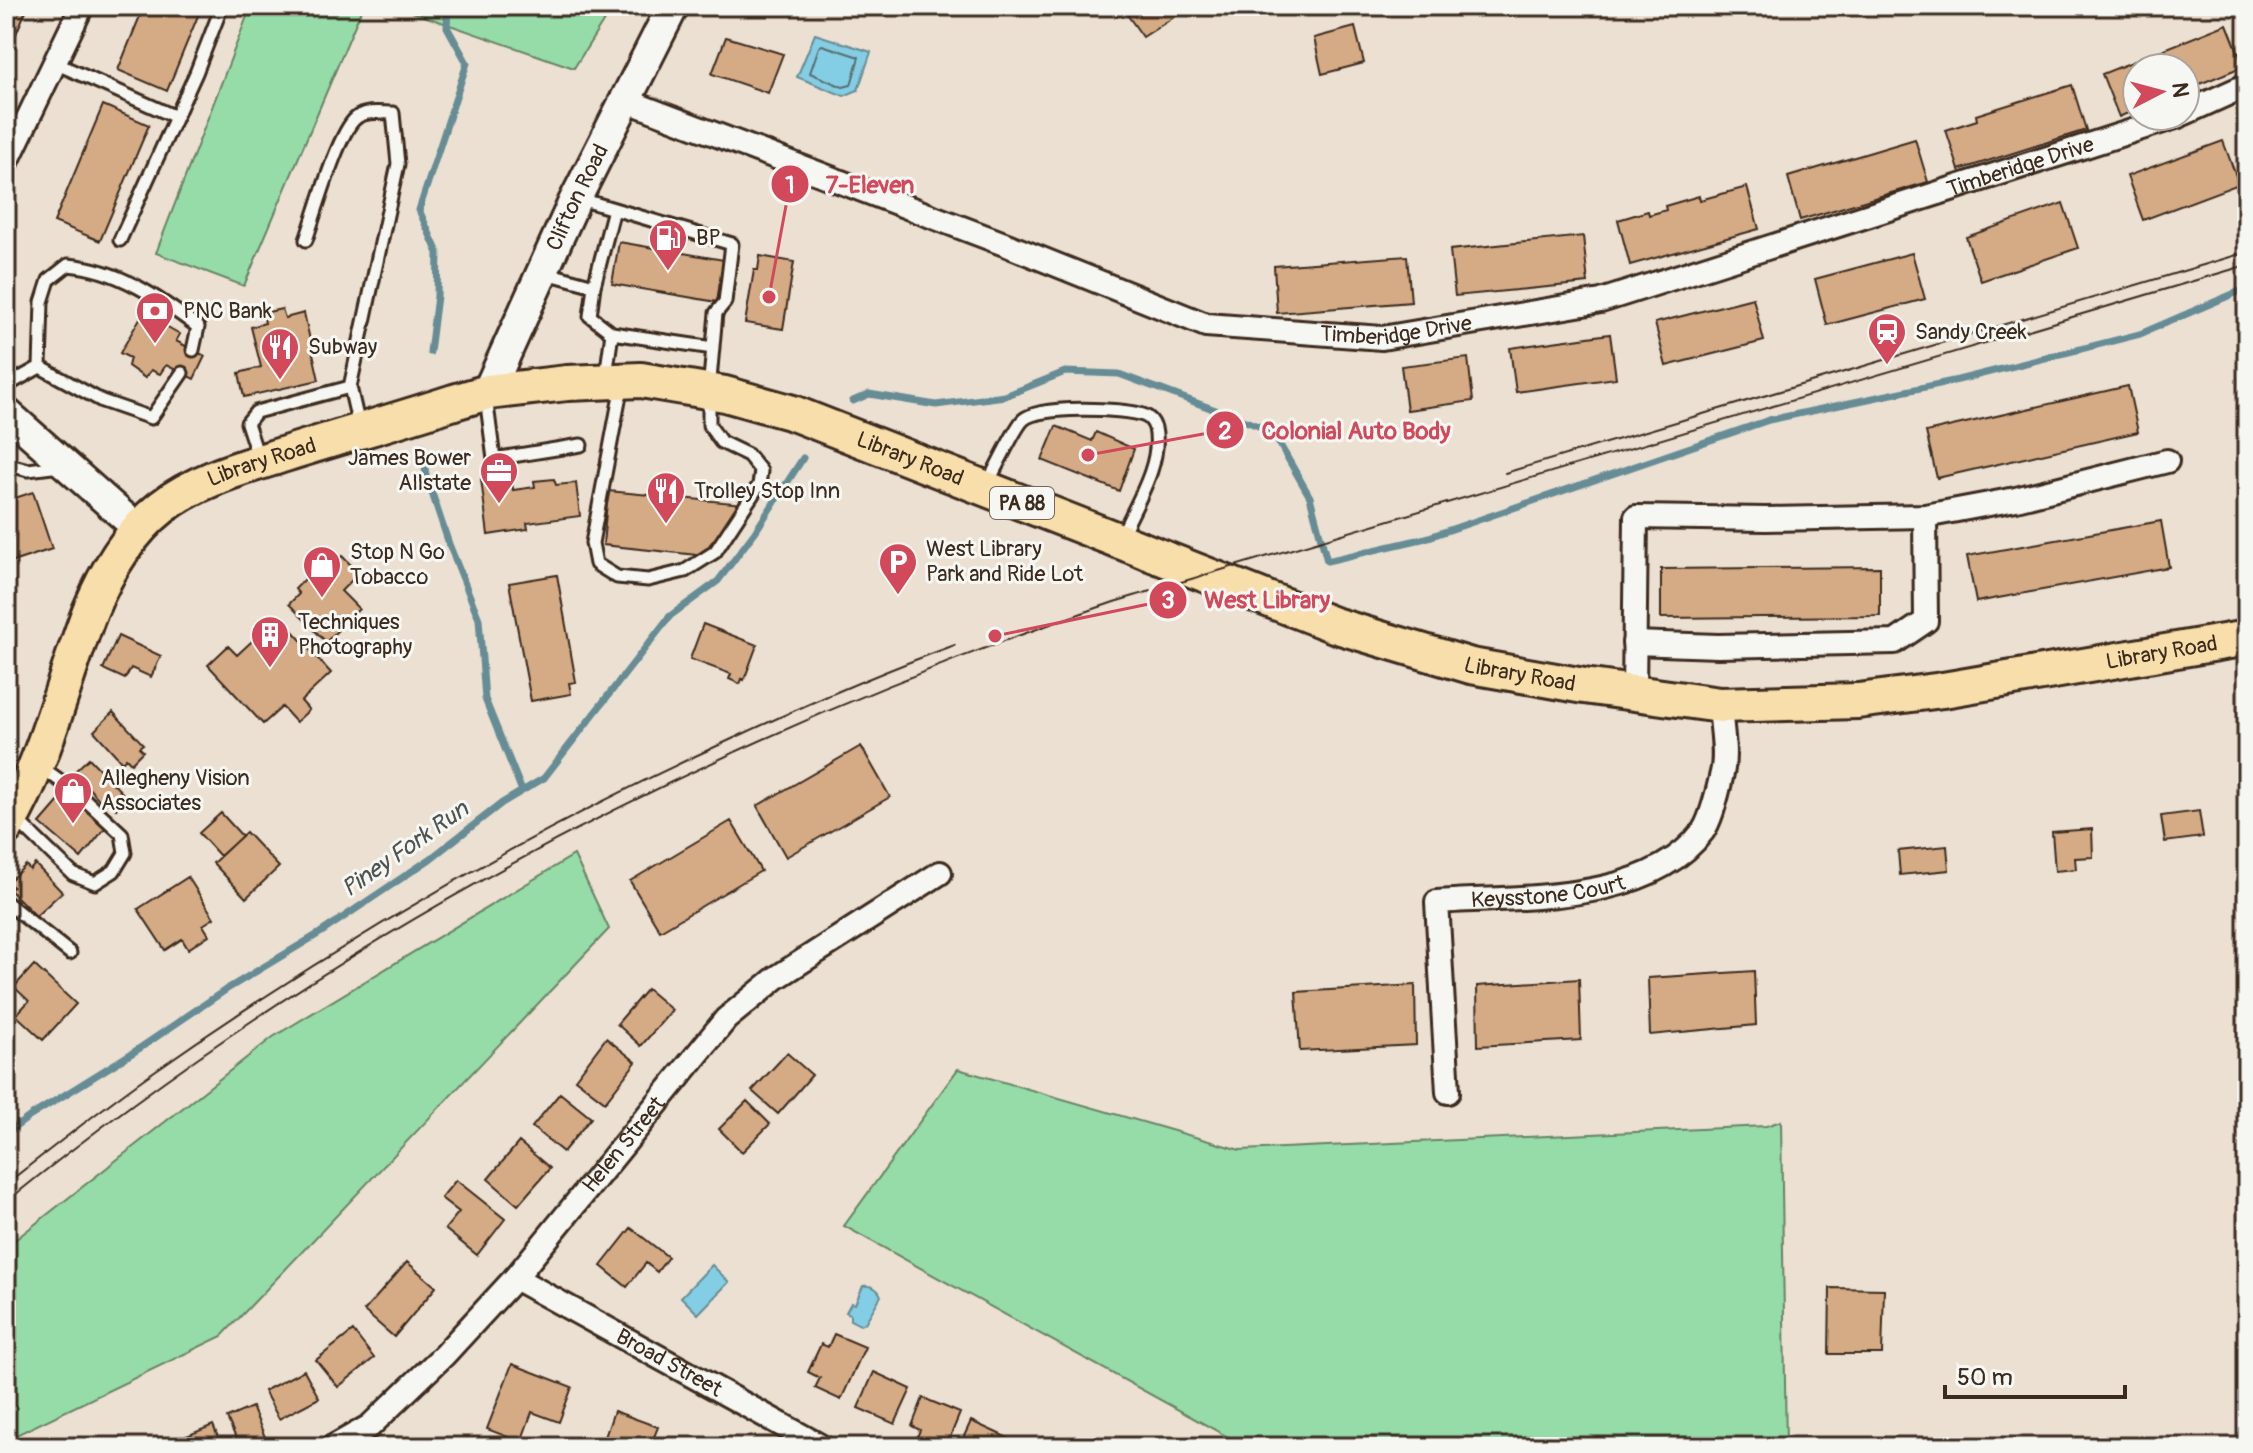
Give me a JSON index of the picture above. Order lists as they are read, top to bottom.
{
  "streets": {
    "main road": ["Clifton Road", "Library Road", "PA 88"],
    "street": [
      "Timberidge Drive",
      "Keysstone Court",
      "Helen Street",
      "Broad Street"
    ]
  },
  "crossings": [
    ["Timberidge Drive", "Clifton Road"],
    ["Clifton Road", "Library Road"],
    ["Library Road", "Keysstone Court"],
    ["Helen Street", "Broad Street"]
  ],
  "water": ["Piney Fork Run"],
  "places": {
    "fuel station": ["BP"],
    "other": ["7-Eleven", "Colonial Auto Body", "West Library"],
    "bank": ["PNC Bank"],
    "station": ["Sandy Creek"],
    "restaurant": ["Subway", "Trolley Stop Inn"],
    "office": ["James Bower Allstate"],
    "parking": ["West Library Park and Ride Lot"],
    "shop": ["Stop N Go Tobacco", "Allegheny Vision Associates"],
    "building": ["Techniques Photography"]
  },
  "scale_bar": "50 m",
  "north": "right"
}
